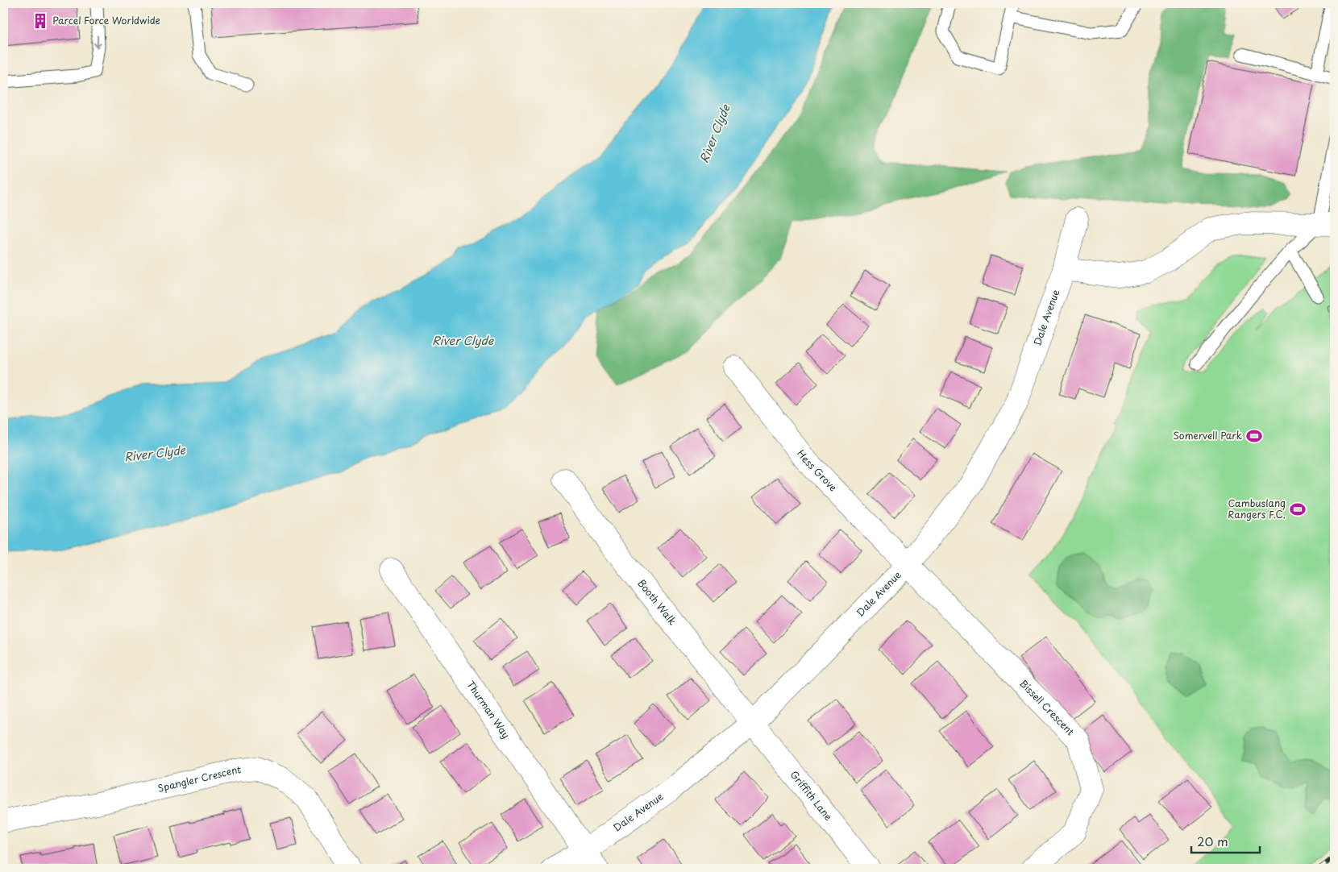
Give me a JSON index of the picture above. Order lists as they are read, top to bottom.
{
  "streets": {
    "street": [
      "Dale Avenue",
      "Hess Grove",
      "Booth Walk",
      "Bissell Crescent",
      "Thurman Way",
      "Spangler Crescent",
      "Griffith Lane"
    ]
  },
  "crossings": [
    ["Dale Avenue", "Hess Grove"],
    ["Dale Avenue", "Booth Walk"],
    ["Dale Avenue", "Bissell Crescent"],
    ["Dale Avenue", "Thurman Way"],
    ["Dale Avenue", "Griffith Lane"],
    ["Hess Grove", "Bissell Crescent"],
    ["Booth Walk", "Griffith Lane"]
  ],
  "water": ["River Clyde"],
  "places": {
    "building": ["Parcel Force Worldwide"],
    "sports": ["Somervell Park", "Cambuslang Rangers F.C."]
  },
  "scale_bar": "20 m"
}
